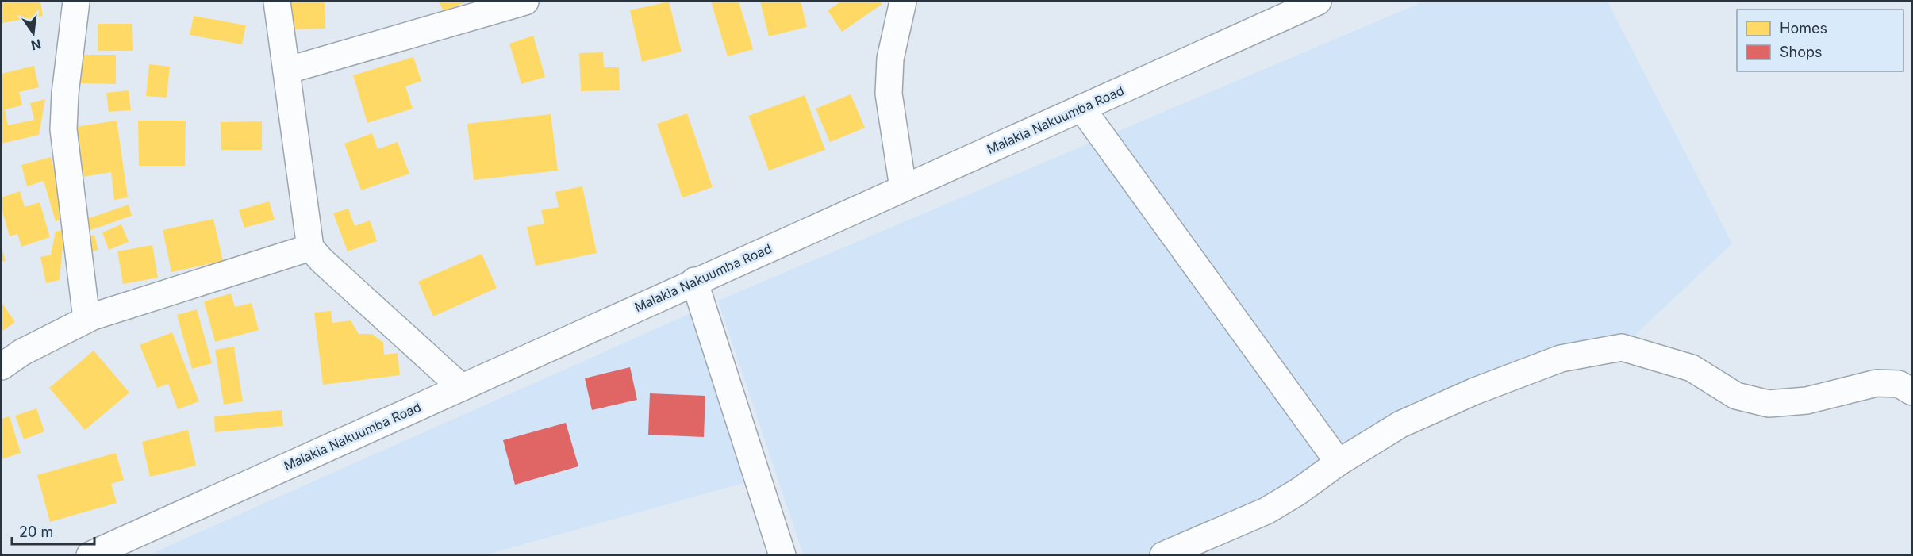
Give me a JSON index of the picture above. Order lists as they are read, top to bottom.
{
  "streets": {
    "main road": ["Malakia Nakuumba Road"]
  },
  "legend": ["Homes", "Shops"],
  "scale_bar": "20 m",
  "north": "bottom"
}
